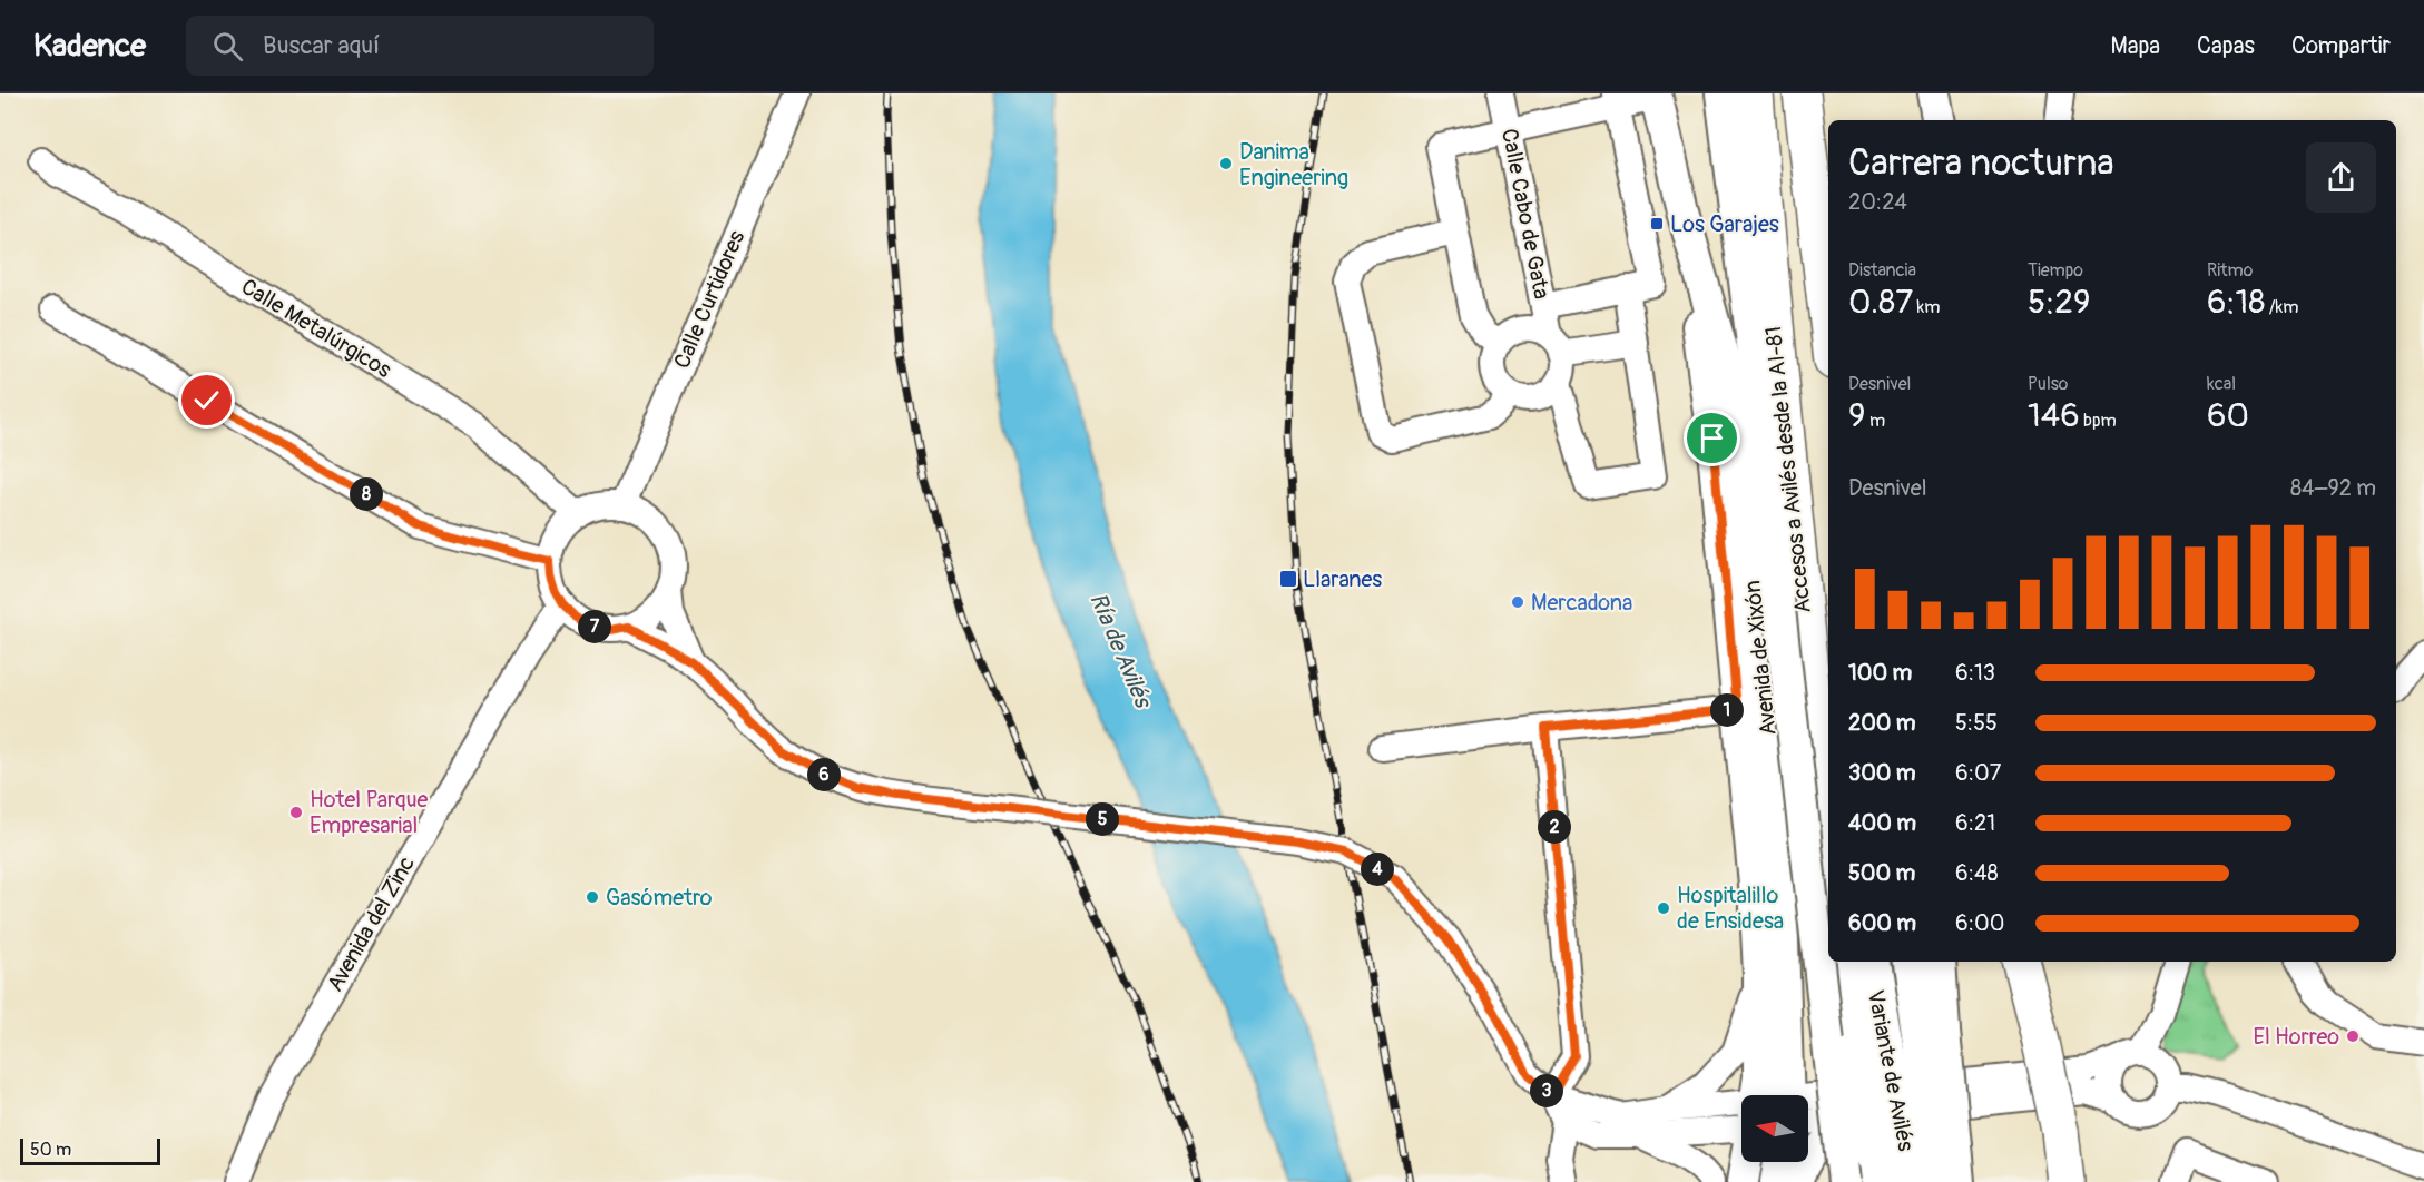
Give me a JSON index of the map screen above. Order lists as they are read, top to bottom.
{
  "streets": {
    "highway": ["Accesos a Avilés desde la AI-81", "Variante de Avilés"],
    "main road": ["Avenida de Xixón"],
    "street": [
      "Calle Cabo de Gata",
      "Calle Curtidores",
      "Calle Metalúrgicos",
      "Avenida del Zinc"
    ]
  },
  "crossings": [
    ["Calle Curtidores", "Calle Metalúrgicos"],
    ["Calle Curtidores", "Avenida del Zinc"],
    ["Calle Metalúrgicos", "Avenida del Zinc"]
  ],
  "water": ["Ría de Avilés"],
  "places": {
    "other": [
      "Danima Engineering",
      "Mercadona",
      "Hotel Parque Empresarial",
      "Gasómetro",
      "Hospitalillo de Ensidesa",
      "El Horreo"
    ],
    "transit": ["Los Garajes", "Llaranes"]
  },
  "scale_bar": "50 m",
  "north": "left",
  "page": {
    "header": "Kadence",
    "search": "Buscar aquí",
    "nav": ["Mapa", "Capas", "Compartir"],
    "heading": ["Carrera nocturna", "20:24"],
    "stats": [
      ["Distancia", "0.87 km"],
      ["Tiempo", "5:29"],
      ["Ritmo", "6:18 /km"],
      ["Desnivel", "9 m"],
      ["Pulso", "146 bpm"],
      ["kcal", "60"]
    ],
    "chart": ["Desnivel", "84–92 m"],
    "pins": [
      "8",
      "7",
      "1",
      "6",
      "5",
      "2",
      "4",
      "3"
    ],
    "list": [
      {
        "name": "100 m",
        "note": "6:13"
      },
      {
        "name": "200 m",
        "note": "5:55"
      },
      {
        "name": "300 m",
        "note": "6:07"
      },
      {
        "name": "400 m",
        "note": "6:21"
      },
      {
        "name": "500 m",
        "note": "6:48"
      },
      {
        "name": "600 m",
        "note": "6:00"
      }
    ],
    "scale": "50 m"
  }
}
